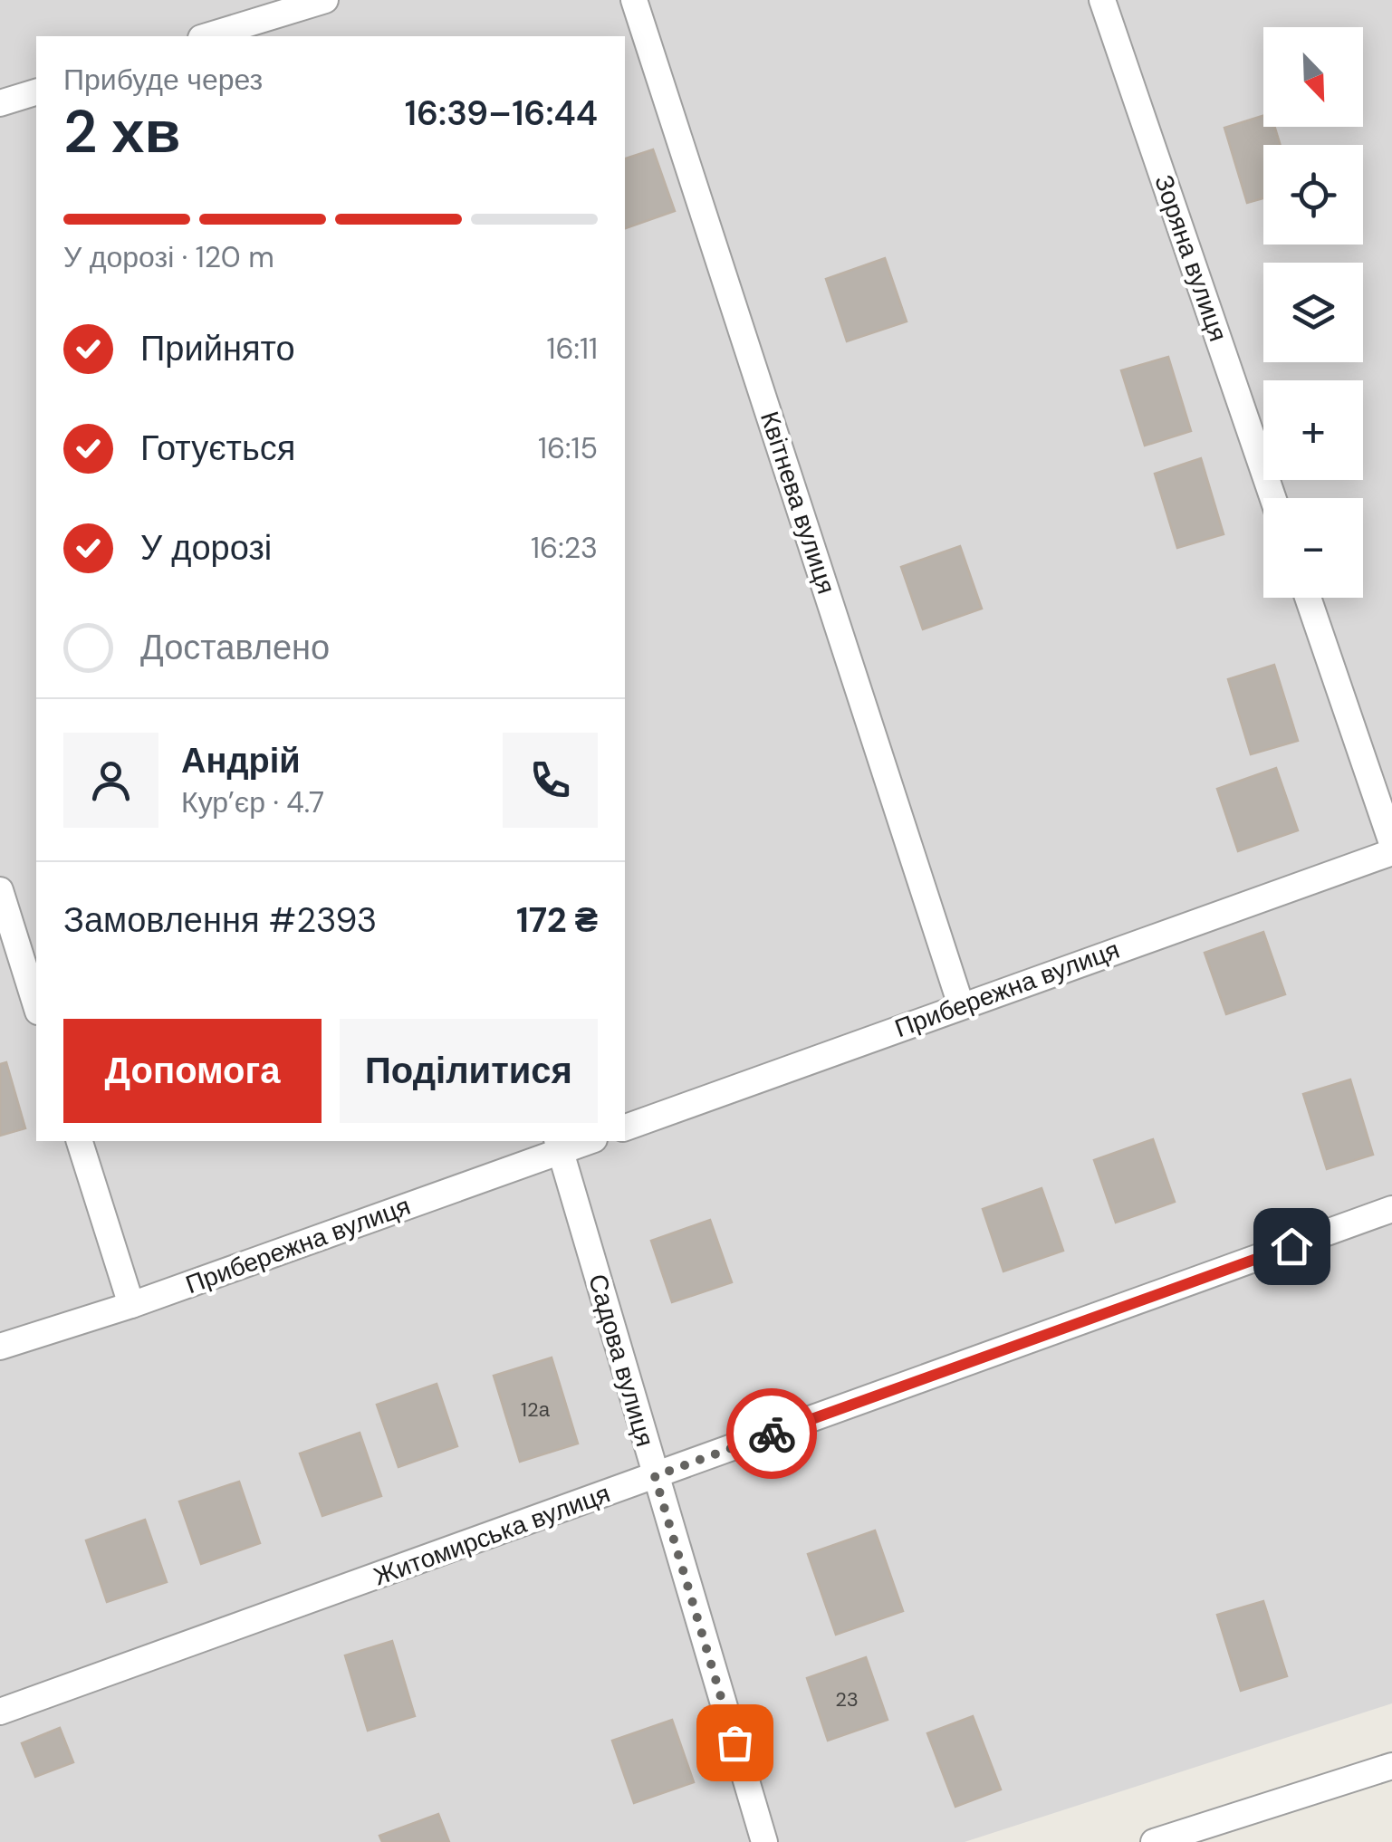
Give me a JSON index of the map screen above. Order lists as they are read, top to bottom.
{
  "streets": {
    "street": [
      "Зоряна вулиця",
      "Квітнева вулиця",
      "Прибережна вулиця",
      "Садова вулиця",
      "Житомирська вулиця"
    ]
  },
  "crossings": [
    ["Квітнева вулиця", "Прибережна вулиця"],
    ["Прибережна вулиця", "Садова вулиця"],
    ["Садова вулиця", "Житомирська вулиця"]
  ],
  "house_numbers": ["12а", "23"],
  "north": "bottom right",
  "page": {
    "map_buttons": ["+", "−"],
    "heading": ["2 хв", "Прибуде через", "16:39–16:44"],
    "panel": [
      "Андрій",
      "Кур’єр · 4.7",
      "Замовлення #2393",
      "172 ₴"
    ],
    "bar": "У дорозі · 120 m",
    "list": [
      ["Прийнято", "16:11"],
      ["Готується", "16:15"],
      ["У дорозі", "16:23"],
      "Доставлено"
    ],
    "buttons": ["Допомога", "Поділитися"]
  }
}
